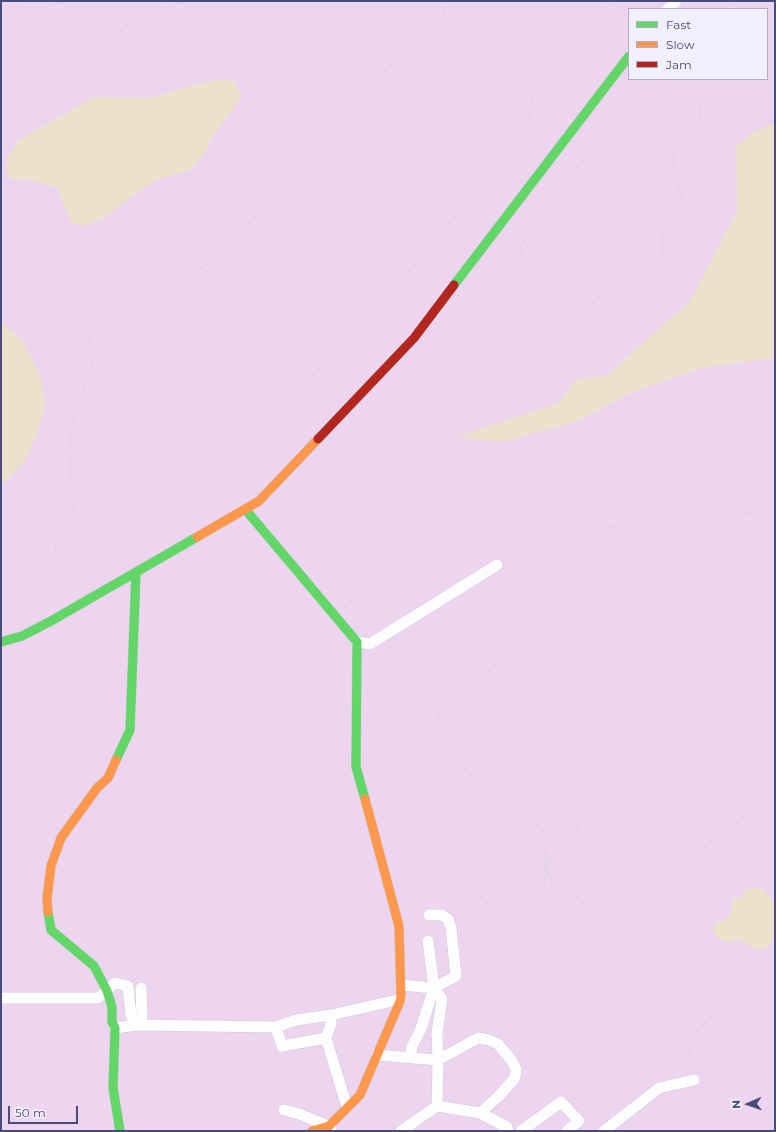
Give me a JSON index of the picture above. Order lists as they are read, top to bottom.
{
  "legend": ["Fast", "Slow", "Jam"],
  "scale_bar": "50 m",
  "north": "left"
}
